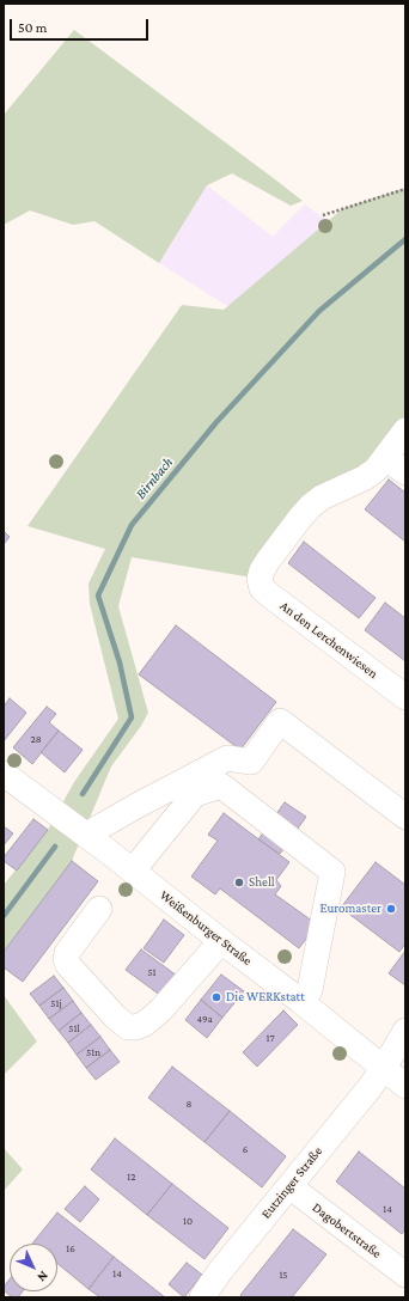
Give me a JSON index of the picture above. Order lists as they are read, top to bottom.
{
  "streets": {
    "street": [
      "An den Lerchenwiesen",
      "Weißenburger Straße",
      "Eutzinger Straße",
      "Dagobertstraße"
    ]
  },
  "crossings": [
    ["Weißenburger Straße", "Eutzinger Straße"],
    ["Eutzinger Straße", "Dagobertstraße"]
  ],
  "water": ["Birnbach"],
  "places": ["Shell", "Euromaster", "Die WERKstatt"],
  "house_numbers": [
    "28",
    "51",
    "51j",
    "49a",
    "51l",
    "17",
    "51n",
    "8",
    "6",
    "12",
    "14",
    "10",
    "16",
    "14",
    "15"
  ],
  "scale_bar": "50 m",
  "north": "bottom right"
}
